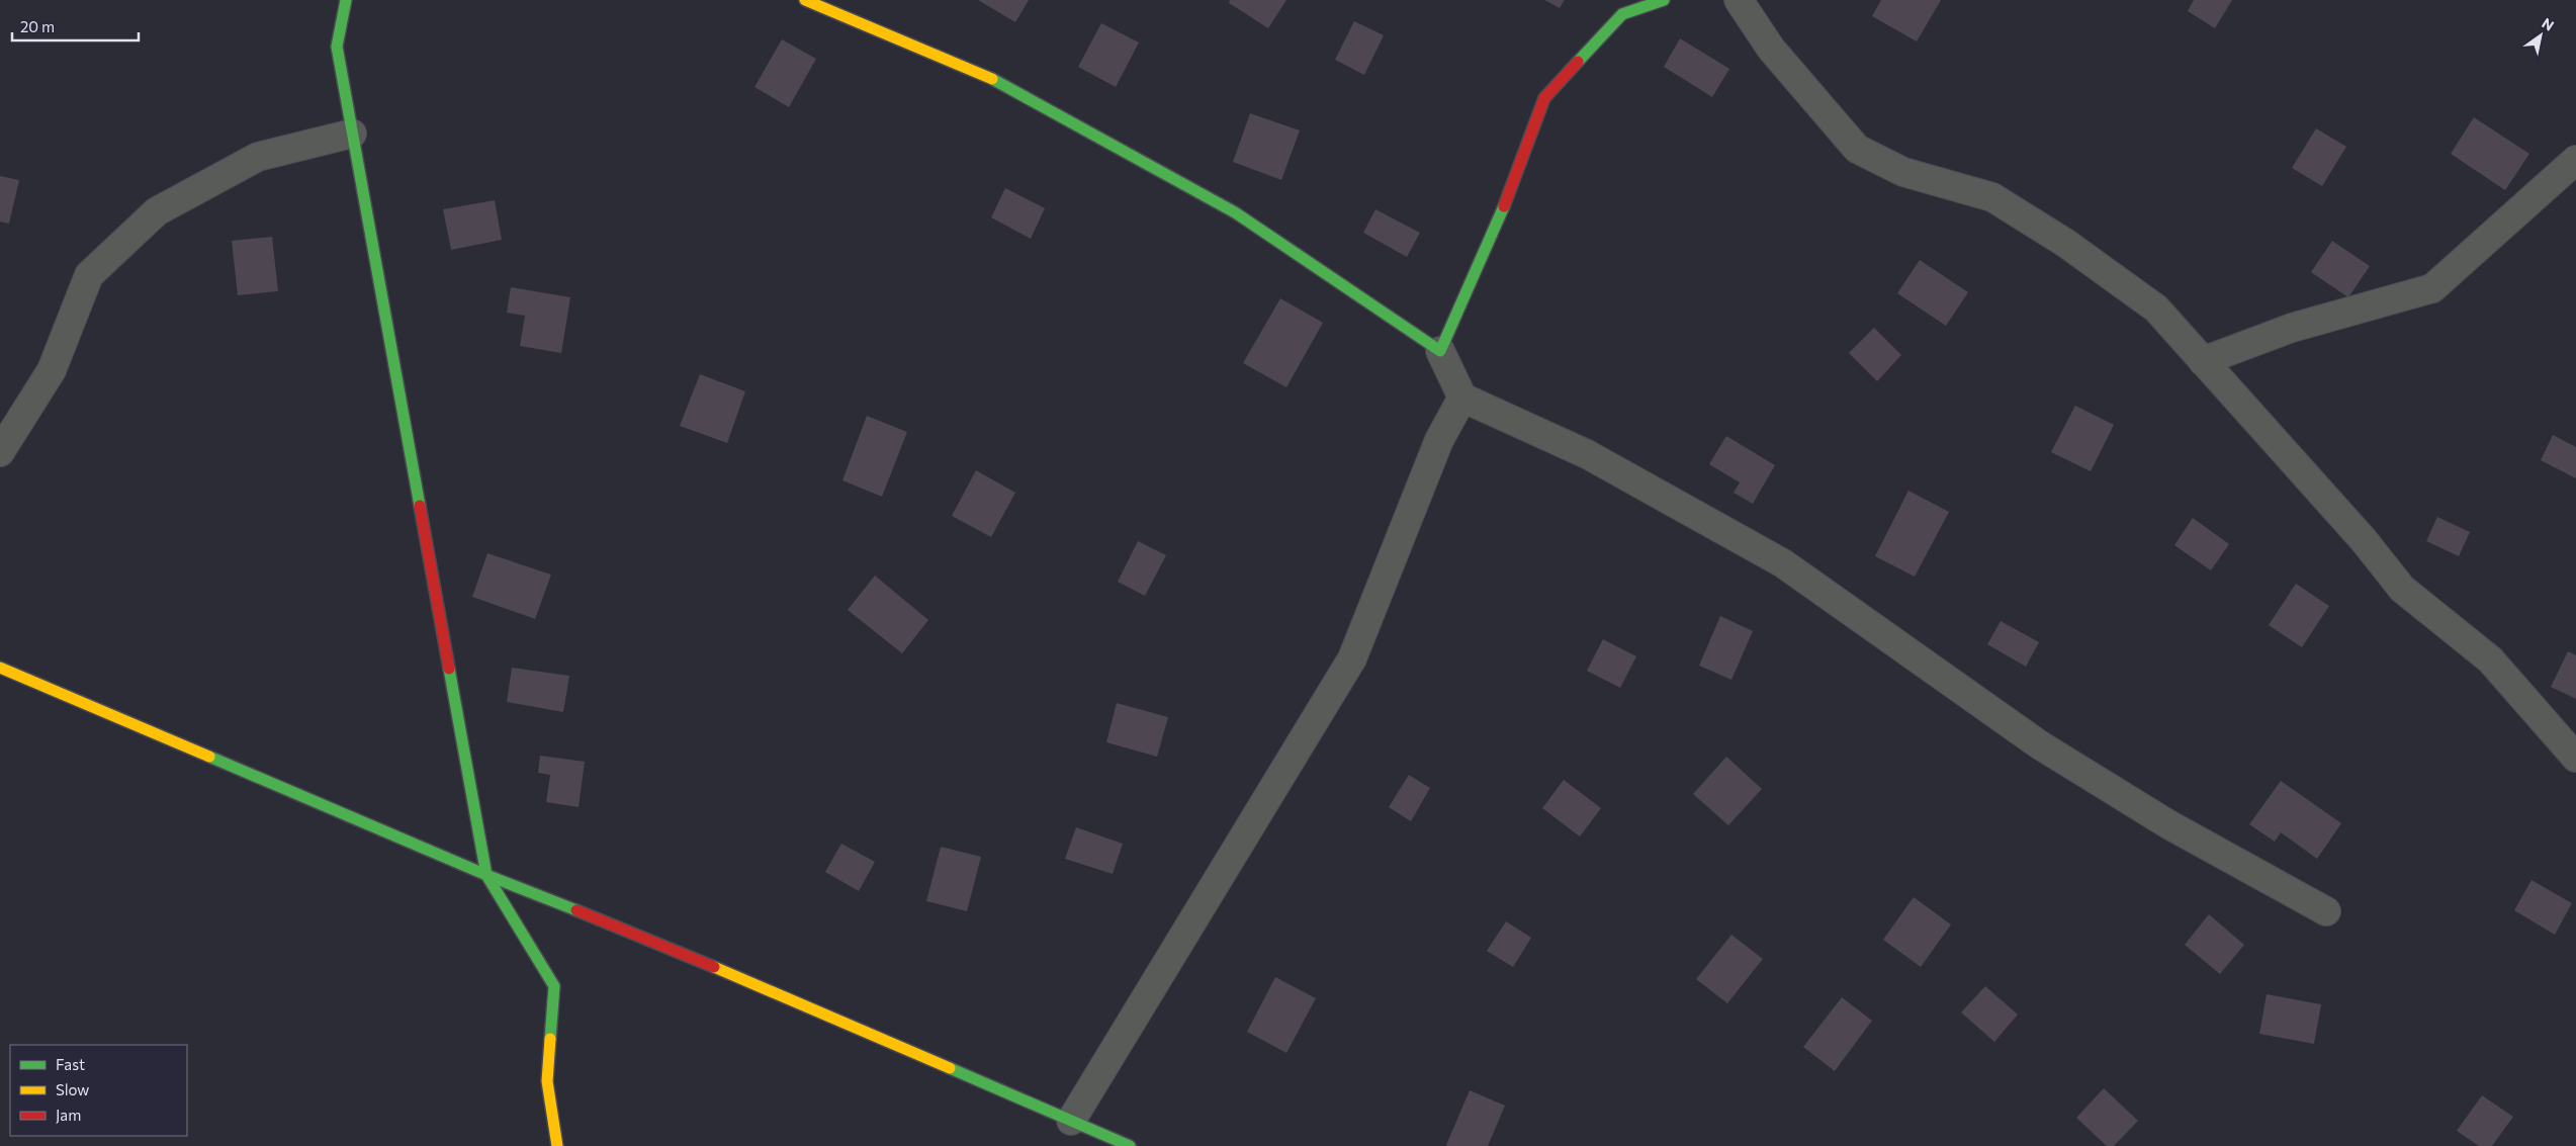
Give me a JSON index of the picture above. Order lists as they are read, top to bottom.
{
  "legend": ["Fast", "Slow", "Jam"],
  "scale_bar": "20 m",
  "north": "top right"
}
